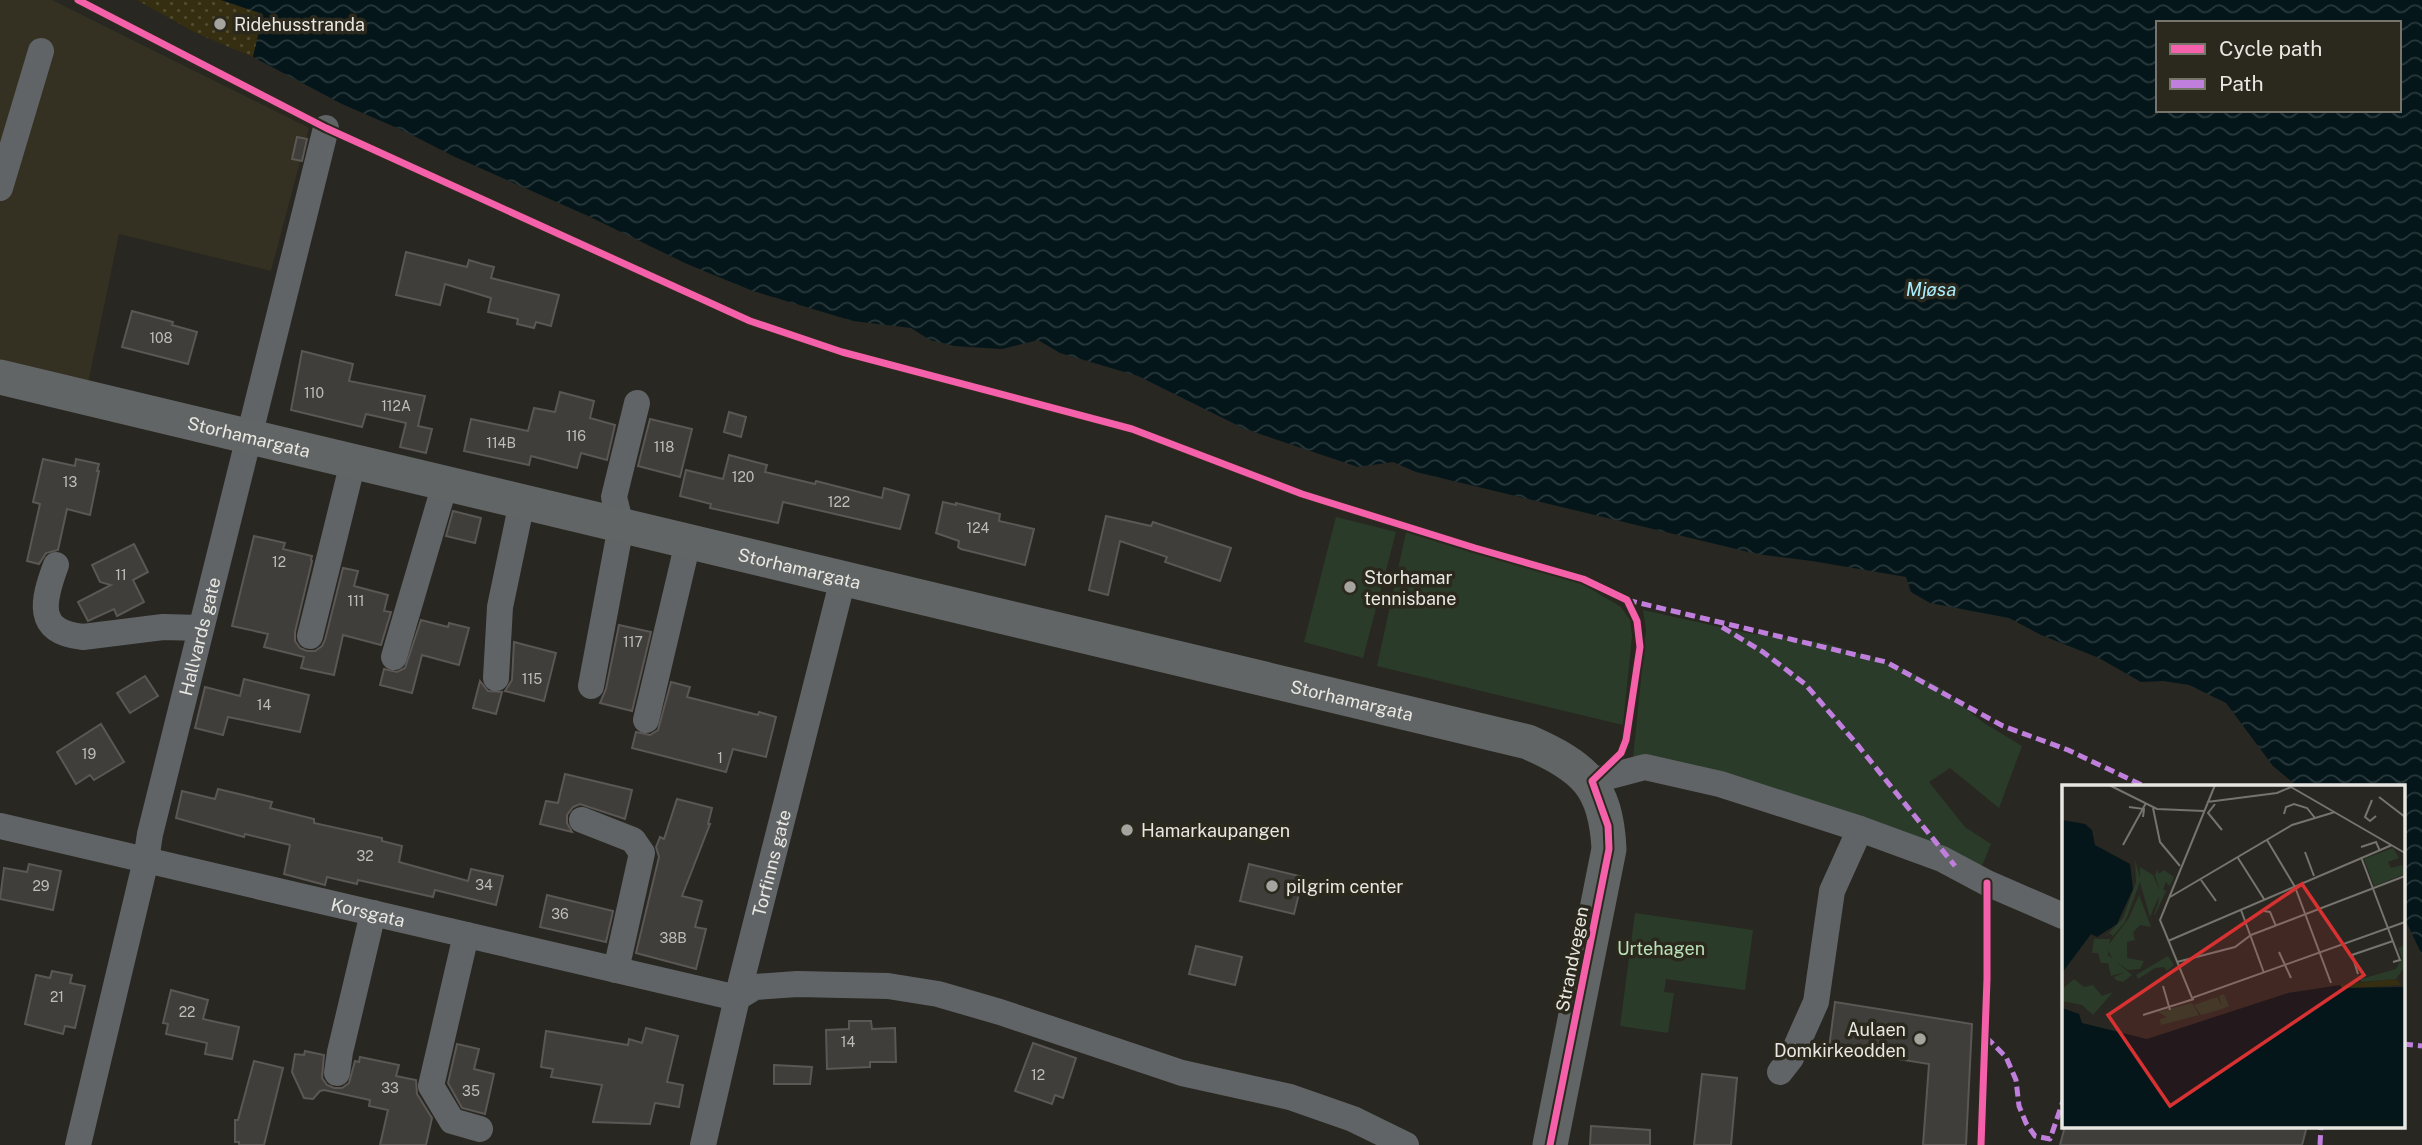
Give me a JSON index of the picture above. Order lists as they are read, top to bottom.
{
  "streets": {
    "main road": ["Storhamargata", "Strandvegen"],
    "street": ["Hallvards gate", "Torfinns gate", "Korsgata"]
  },
  "crossings": [
    ["Storhamargata", "Hallvards gate"],
    ["Storhamargata", "Torfinns gate"],
    ["Storhamargata", "Strandvegen"],
    ["Hallvards gate", "Korsgata"],
    ["Torfinns gate", "Korsgata"]
  ],
  "water": ["Mjøsa"],
  "parks": ["Urtehagen"],
  "places": [
    "Ridehusstranda",
    "Storhamar tennisbane",
    "Hamarkaupangen",
    "pilgrim center",
    "Aulaen Domkirkeodden"
  ],
  "house_numbers": [
    "108",
    "110",
    "112A",
    "116",
    "114B",
    "118",
    "120",
    "13",
    "122",
    "124",
    "12",
    "11",
    "111",
    "117",
    "115",
    "14",
    "19",
    "1",
    "32",
    "34",
    "29",
    "36",
    "38B",
    "21",
    "22",
    "14",
    "12",
    "33",
    "35"
  ],
  "legend": ["Cycle path", "Path"]
}
